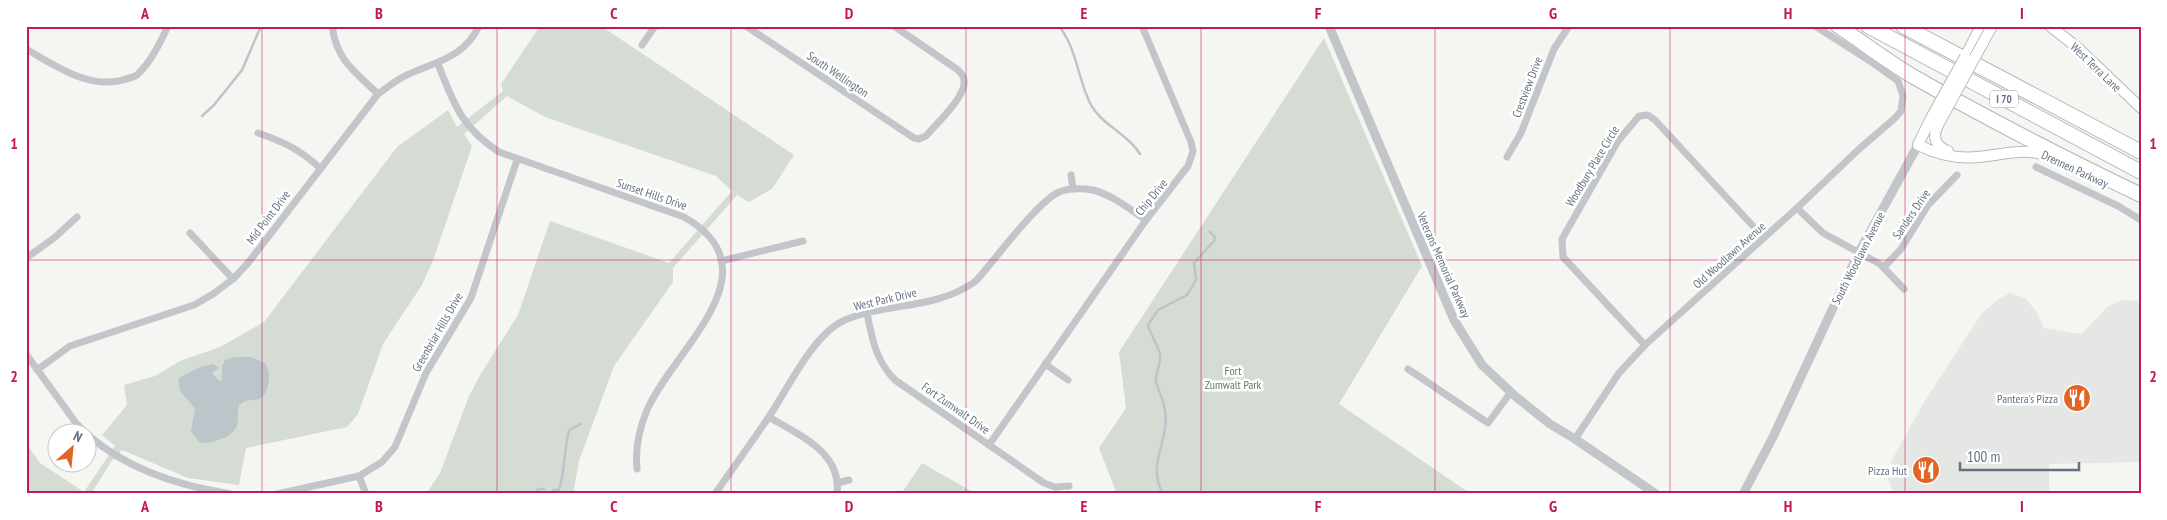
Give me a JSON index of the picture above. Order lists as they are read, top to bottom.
{
  "streets": {
    "highway": ["I 70"],
    "main road": ["West Terra Lane", "Drennen Parkway", "South Woodlawn Avenue"],
    "street": [
      "South Wellington",
      "Crestview Drive",
      "Woodbury Place Circle",
      "Sunset Hills Drive",
      "Chip Drive",
      "Sanders Drive",
      "Mid Point Drive",
      "Old Woodlawn Avenue",
      "Veterans Memorial Parkway",
      "West Park Drive",
      "Greenbriar Hills Drive",
      "Fort Zumwalt Drive"
    ]
  },
  "crossings": [
    ["Woodbury Place Circle", "Old Woodlawn Avenue"],
    ["Drennen Parkway", "South Woodlawn Avenue"],
    ["Sunset Hills Drive", "Mid Point Drive"],
    ["Sunset Hills Drive", "Greenbriar Hills Drive"],
    ["Chip Drive", "West Park Drive"],
    ["Chip Drive", "Fort Zumwalt Drive"],
    ["Old Woodlawn Avenue", "Veterans Memorial Parkway"],
    ["West Park Drive", "Fort Zumwalt Drive"]
  ],
  "parks": ["Fort Zumwalt Park"],
  "places": {
    "restaurant": ["Pantera's Pizza", "Pizza Hut"]
  },
  "scale_bar": "100 m",
  "north": "top right",
  "grid": {
    "columns": [
      "A",
      "B",
      "C",
      "D",
      "E",
      "F",
      "G",
      "H",
      "I"
    ],
    "rows": ["1", "2"]
  }
}
